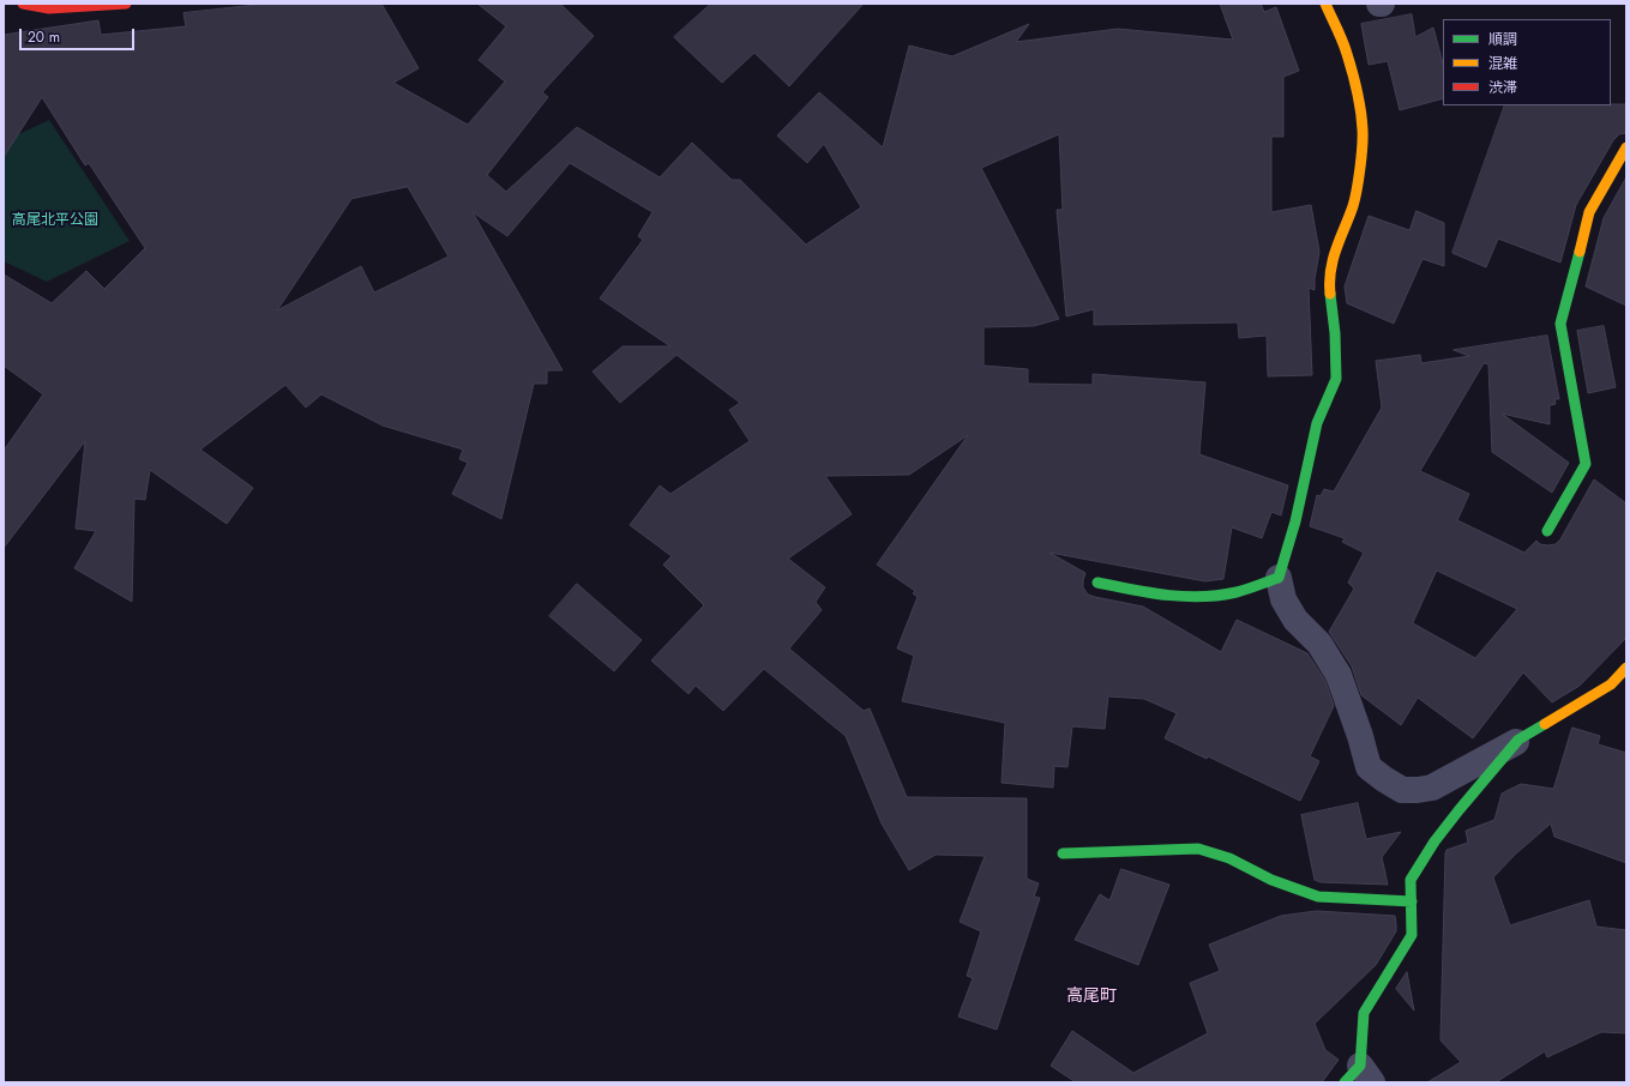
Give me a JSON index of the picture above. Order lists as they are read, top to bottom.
{
  "districts": ["高尾町"],
  "parks": ["高尾北平公園"],
  "legend": ["順調", "混雑", "渋滞"],
  "scale_bar": "20 m"
}
